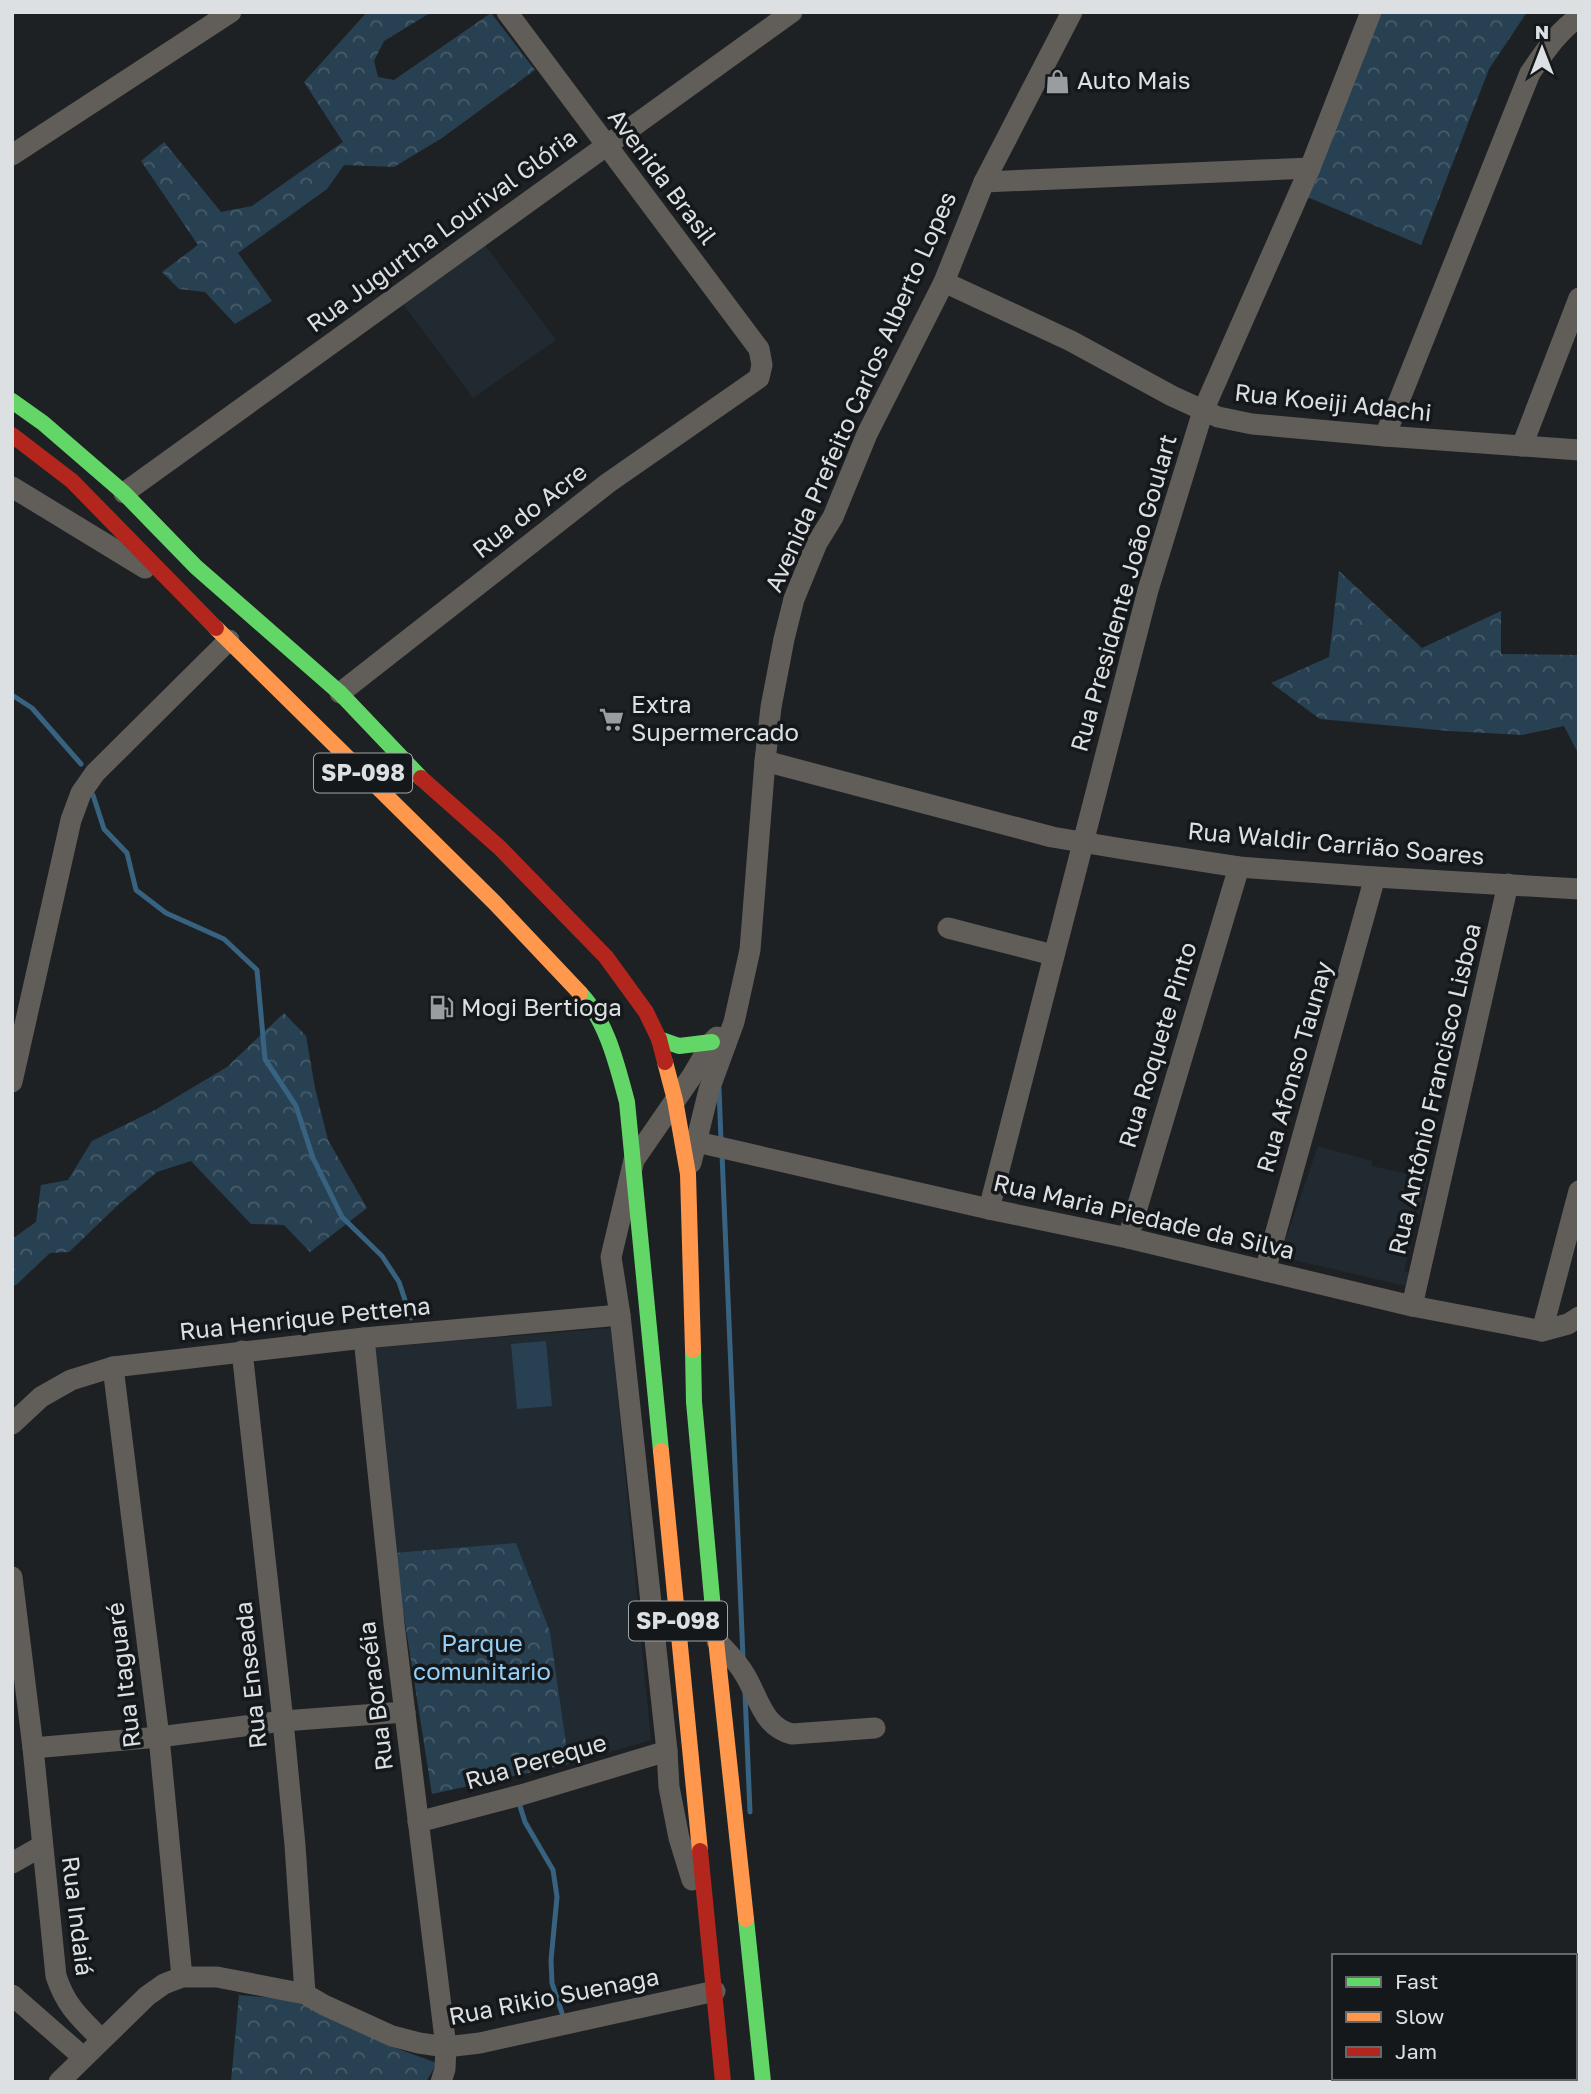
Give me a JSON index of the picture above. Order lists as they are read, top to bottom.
{
  "streets": {
    "main road": ["SP-098"],
    "street": [
      "Avenida Brasil",
      "Rua Jugurtha Lourival Glória",
      "Avenida Prefeito Carlos Alberto Lopes",
      "Rua Koeiji Adachi",
      "Rua do Acre",
      "Rua Presidente João Goulart",
      "Rua Waldir Carrião Soares",
      "Rua Roquete Pinto",
      "Rua Afonso Taunay",
      "Rua Antônio Francisco Lisboa",
      "Rua Maria Piedade da Silva",
      "Rua Henrique Pettena",
      "Rua Itaguaré",
      "Rua Enseada",
      "Rua Boracéia",
      "Rua Pereque",
      "Rua Indaiá",
      "Rua Rikio Suenaga"
    ]
  },
  "crossings": [
    ["Avenida Brasil", "Rua Jugurtha Lourival Glória"],
    ["Avenida Brasil", "Rua do Acre"],
    ["Rua Jugurtha Lourival Glória", "SP-098"],
    ["Avenida Prefeito Carlos Alberto Lopes", "Rua Koeiji Adachi"],
    ["Avenida Prefeito Carlos Alberto Lopes", "SP-098"],
    ["Avenida Prefeito Carlos Alberto Lopes", "Rua Waldir Carrião Soares"],
    ["Avenida Prefeito Carlos Alberto Lopes", "Rua Maria Piedade da Silva"],
    ["Rua Koeiji Adachi", "Rua Presidente João Goulart"],
    ["Rua do Acre", "SP-098"],
    ["Rua Presidente João Goulart", "Rua Waldir Carrião Soares"],
    ["Rua Presidente João Goulart", "Rua Maria Piedade da Silva"],
    ["SP-098", "Rua Rikio Suenaga"],
    ["Rua Waldir Carrião Soares", "Rua Roquete Pinto"],
    ["Rua Waldir Carrião Soares", "Rua Afonso Taunay"],
    ["Rua Waldir Carrião Soares", "Rua Antônio Francisco Lisboa"],
    ["Rua Roquete Pinto", "Rua Maria Piedade da Silva"],
    ["Rua Afonso Taunay", "Rua Maria Piedade da Silva"],
    ["Rua Antônio Francisco Lisboa", "Rua Maria Piedade da Silva"],
    ["Rua Henrique Pettena", "Rua Itaguaré"],
    ["Rua Henrique Pettena", "Rua Enseada"],
    ["Rua Henrique Pettena", "Rua Boracéia"],
    ["Rua Itaguaré", "Rua Rikio Suenaga"],
    ["Rua Enseada", "Rua Rikio Suenaga"],
    ["Rua Boracéia", "Rua Pereque"],
    ["Rua Boracéia", "Rua Rikio Suenaga"],
    ["Rua Indaiá", "Rua Rikio Suenaga"]
  ],
  "parks": ["Parque comunitario"],
  "places": {
    "shop": ["Auto Mais"],
    "supermarket": ["Extra Supermercado"],
    "fuel station": ["Mogi Bertioga"]
  },
  "legend": ["Fast", "Slow", "Jam"],
  "north": "top"
}
